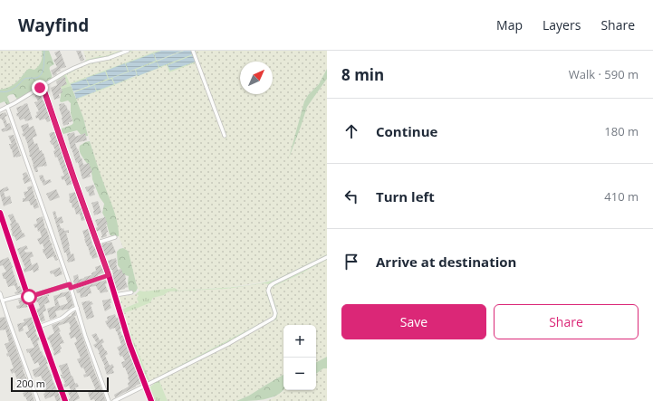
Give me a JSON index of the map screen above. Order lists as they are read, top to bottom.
{
  "scale_bar": "200 m",
  "north": "top right",
  "page": {
    "header": "Wayfind",
    "nav": ["Map", "Layers", "Share"],
    "heading": ["8 min", "Walk · 590 m"],
    "list": [
      ["Continue", "180 m"],
      ["Turn left", "410 m"],
      "Arrive at destination"
    ],
    "buttons": ["Save", "Share"],
    "map_buttons": ["+", "−"],
    "scale": "200 m"
  }
}
